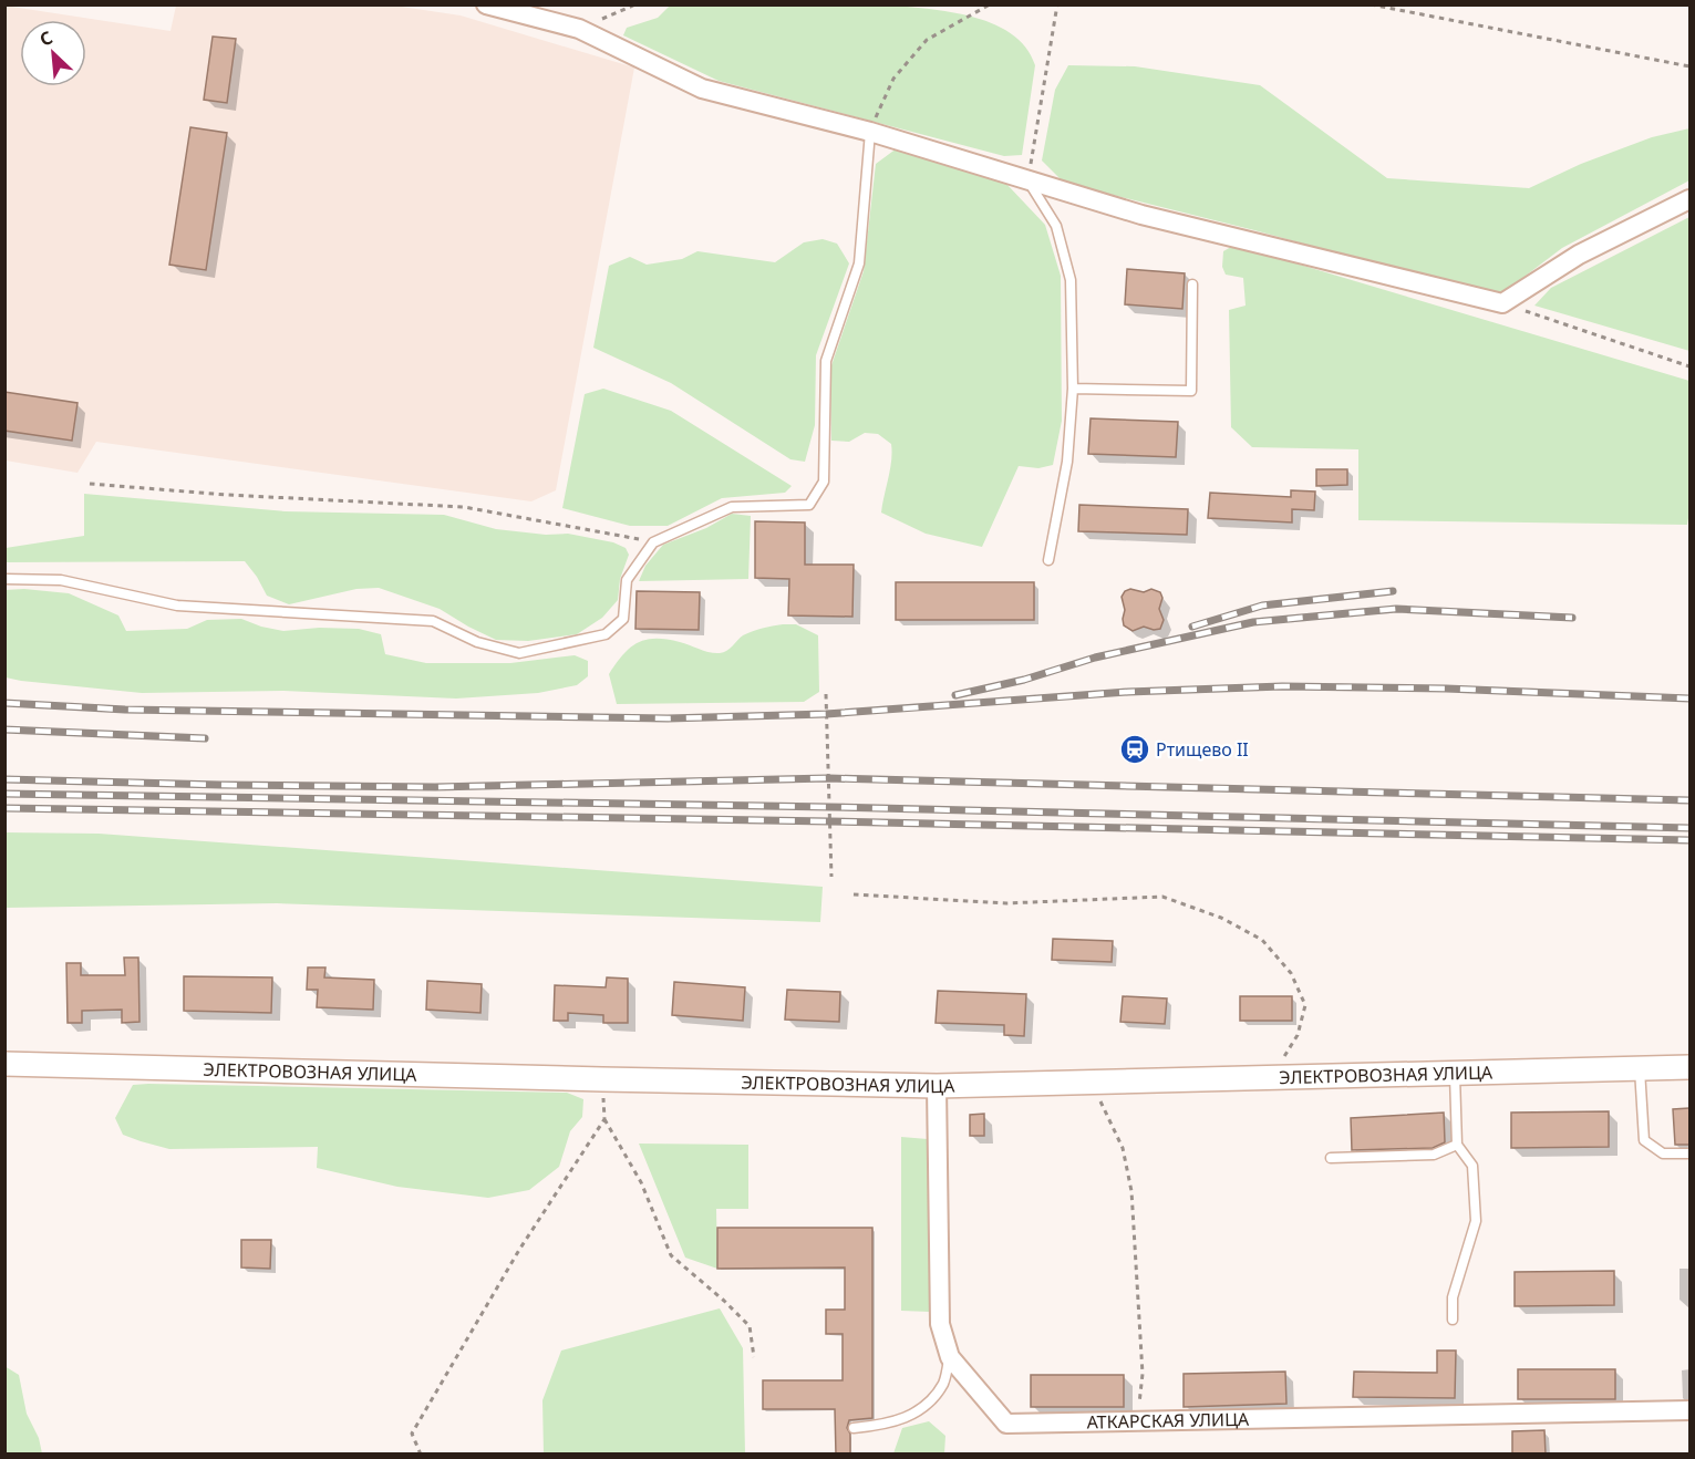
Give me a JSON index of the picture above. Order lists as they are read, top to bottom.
{
  "streets": {
    "street": ["ЭЛЕКТРОВОЗНАЯ УЛИЦА", "АТКАРСКАЯ УЛИЦА"]
  },
  "crossings": [
    ["ЭЛЕКТРОВОЗНАЯ УЛИЦА", "АТКАРСКАЯ УЛИЦА"]
  ],
  "places": {
    "station": ["Ртищево II"]
  },
  "north": "top left"
}
